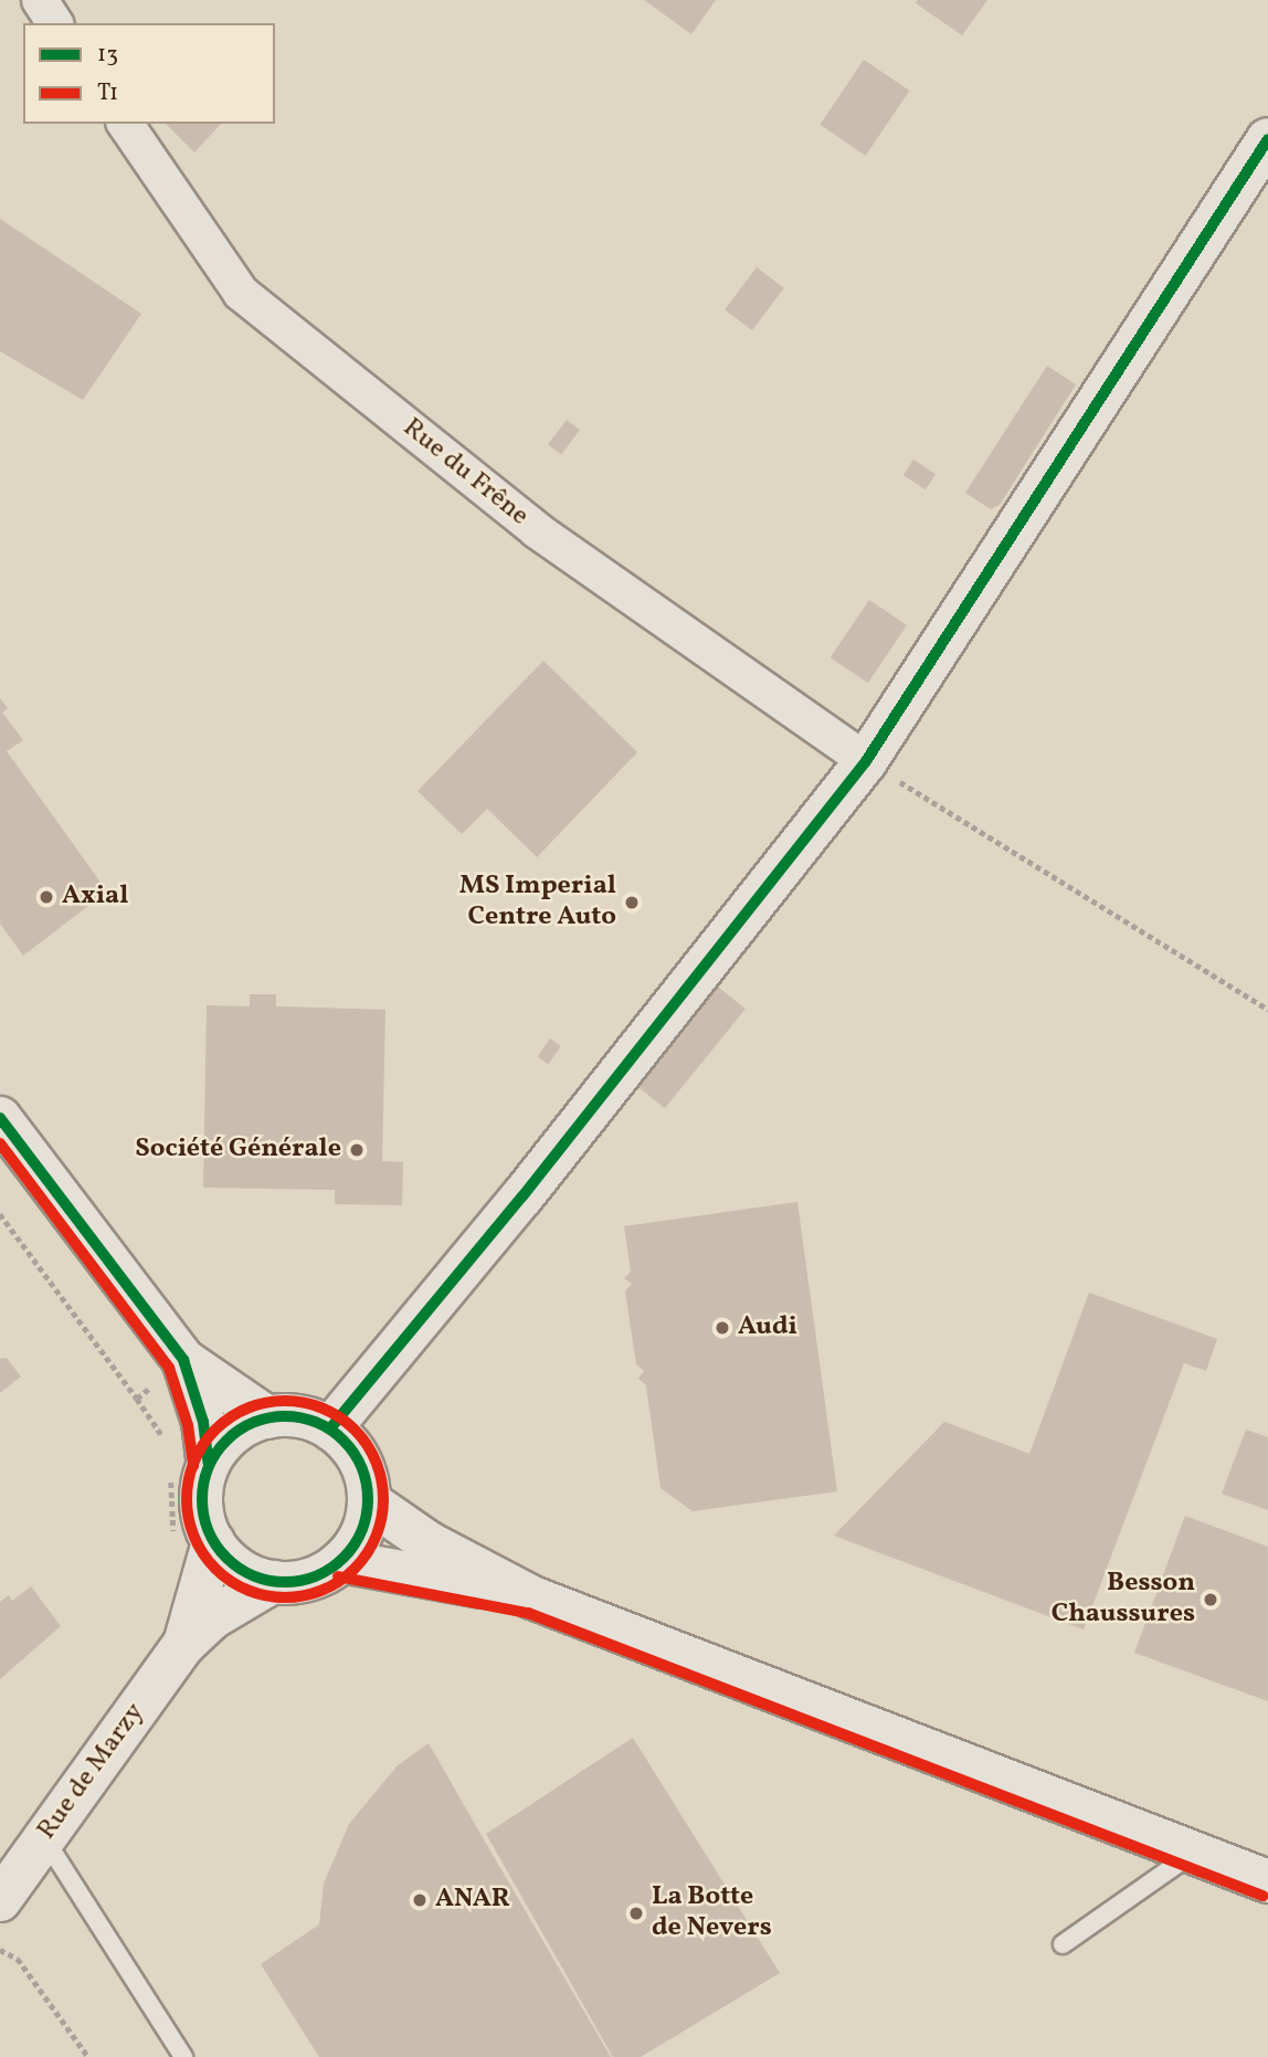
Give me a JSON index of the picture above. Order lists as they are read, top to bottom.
{
  "streets": {
    "main road": ["Rue de Marzy"],
    "street": ["Rue du Frêne"]
  },
  "places": [
    "Axial",
    "MS Imperial Centre Auto",
    "Société Générale",
    "Audi",
    "Besson Chaussures",
    "ANAR",
    "La Botte de Nevers"
  ],
  "lines": ["transit line 13", "transit line T1"],
  "legend": ["13", "T1"]
}
